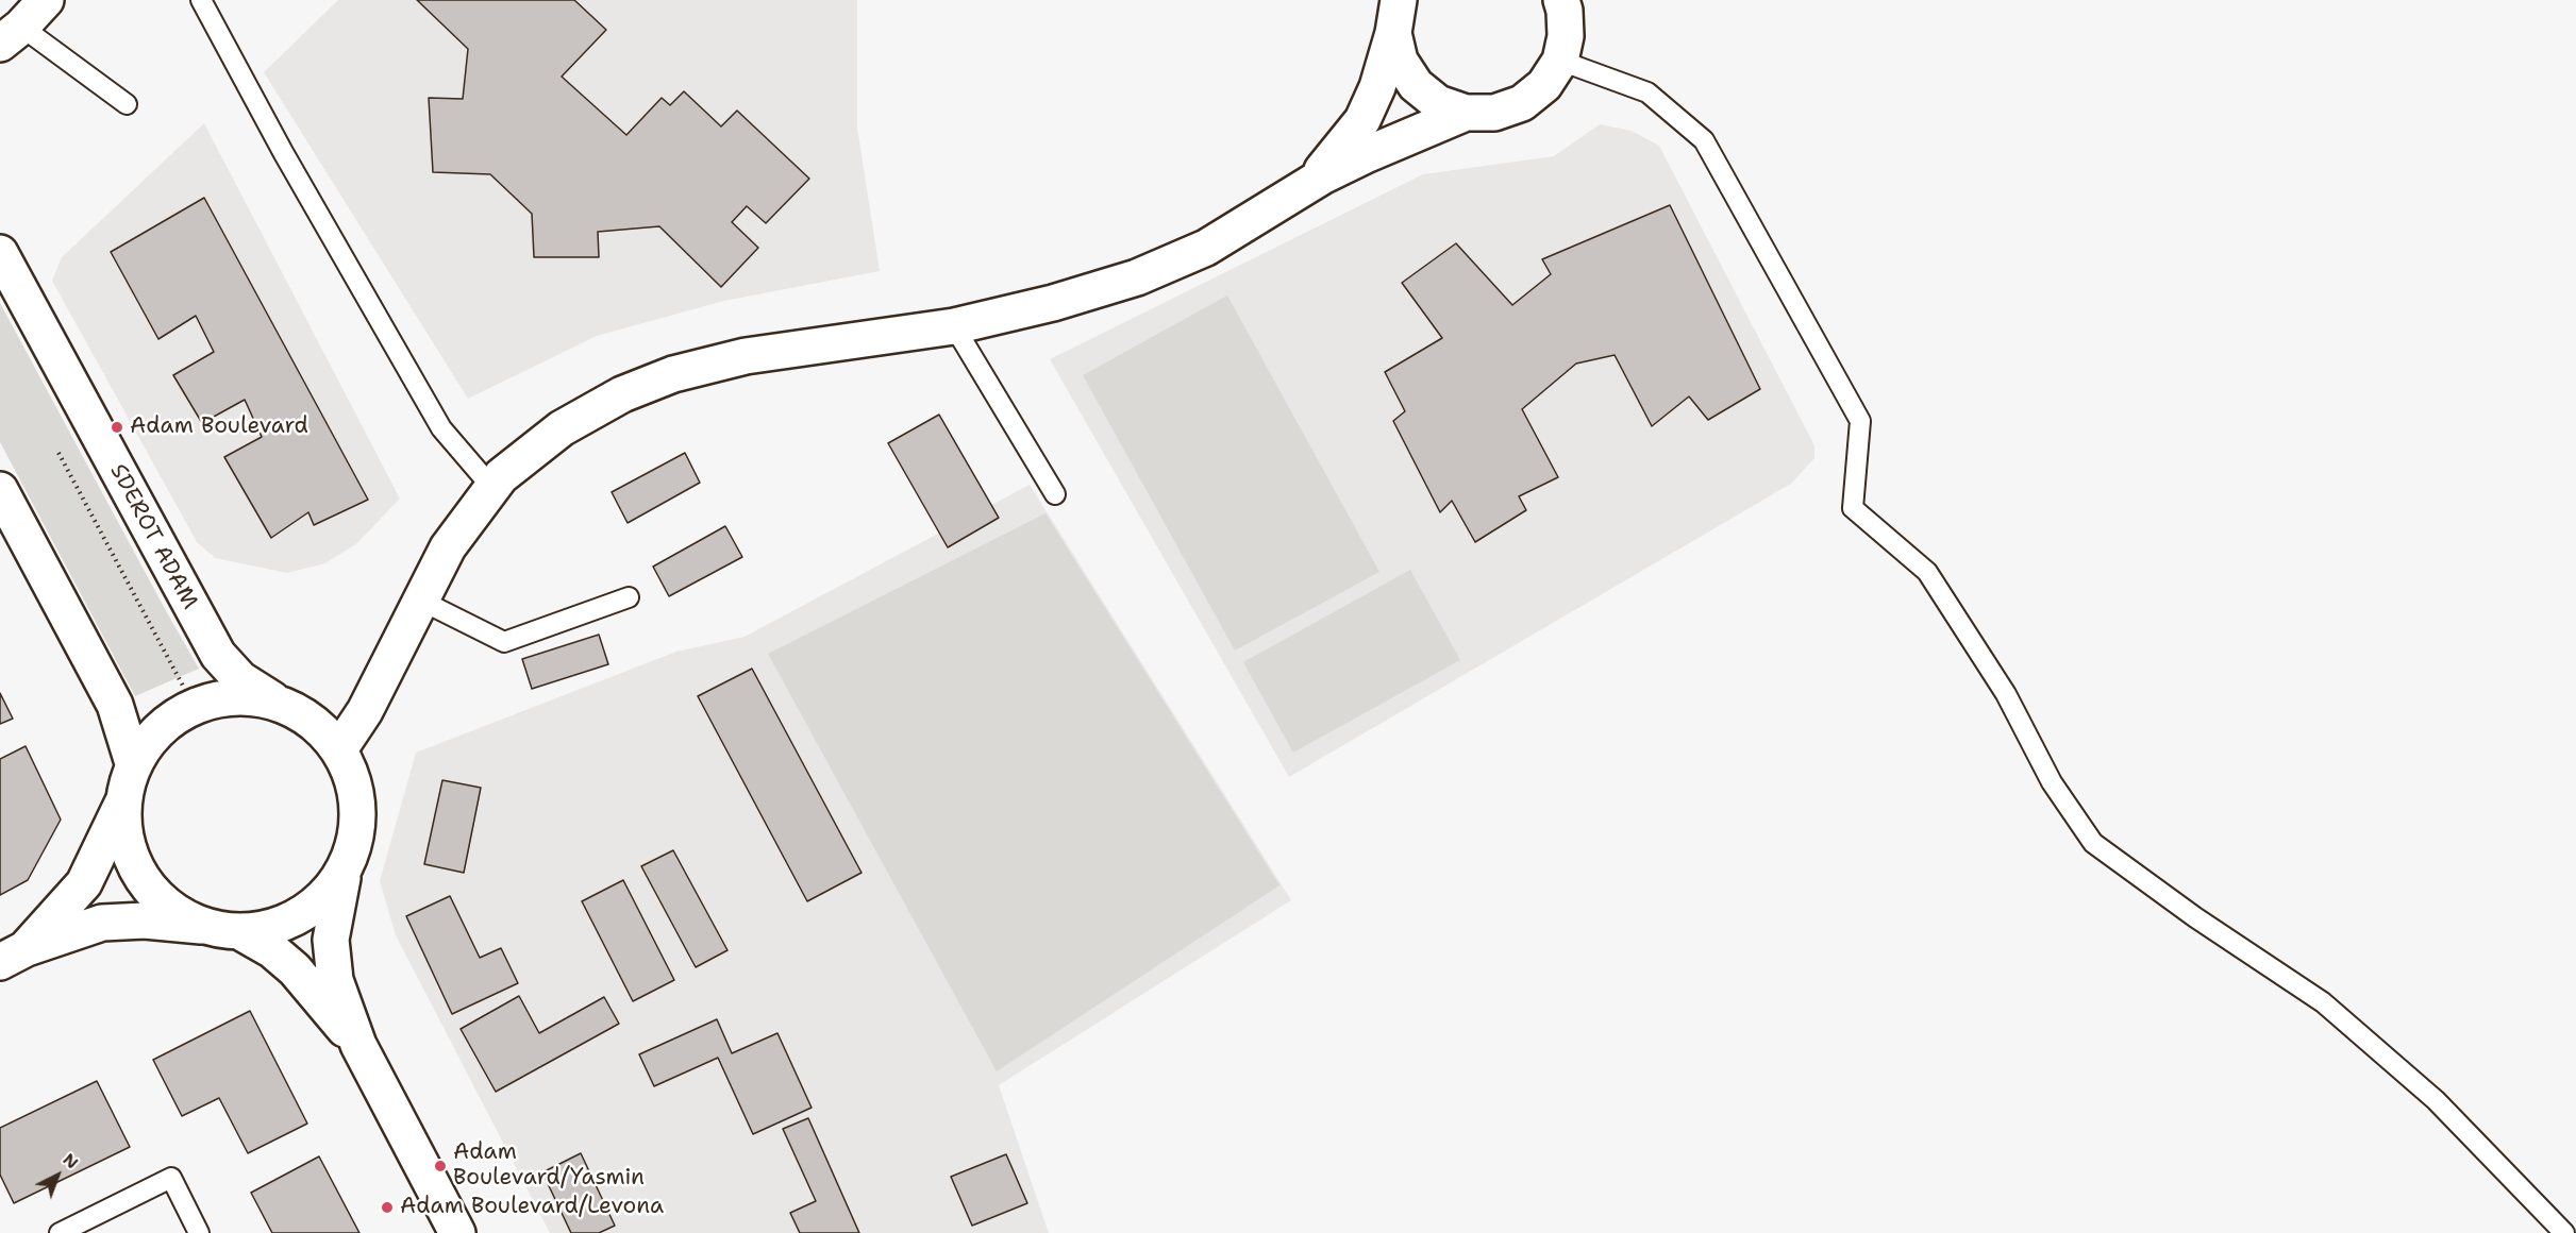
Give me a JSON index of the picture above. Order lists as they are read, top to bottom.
{
  "streets": {
    "street": ["SDEROT ADAM"]
  },
  "places": ["Adam Boulevard", "Adam Boulevard/Yasmin", "Adam Boulevard/Levona"],
  "north": "top right"
}
